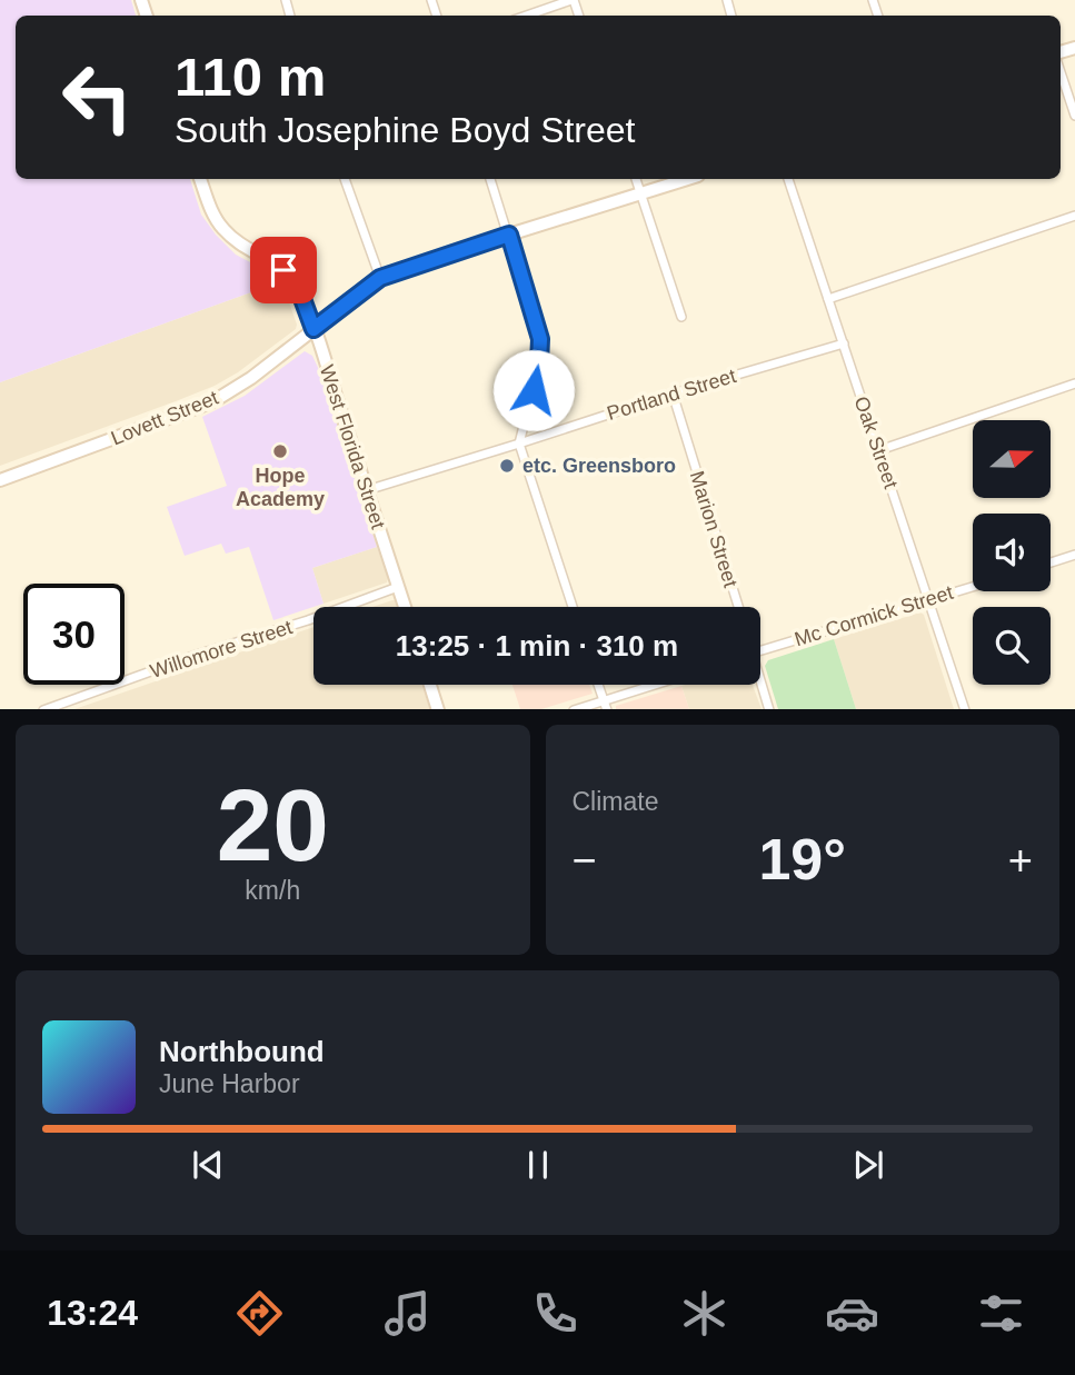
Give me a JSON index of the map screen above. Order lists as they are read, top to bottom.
{
  "streets": {
    "main road": ["Lovett Street", "West Florida Street"],
    "street": [
      "Portland Street",
      "Oak Street",
      "Marion Street",
      "Mc Cormick Street",
      "Willomore Street"
    ]
  },
  "crossings": [
    ["Portland Street", "Oak Street"],
    ["Portland Street", "West Florida Street"],
    ["Portland Street", "Marion Street"],
    ["Lovett Street", "West Florida Street"],
    ["Oak Street", "Mc Cormick Street"],
    ["West Florida Street", "Willomore Street"]
  ],
  "places": ["Hope Academy", "etc. Greensboro"],
  "north": "right",
  "page": {
    "turn": ["110 m", "South Josephine Boyd Street"],
    "limit": "30",
    "trip": "13:25 · 1 min · 310 m",
    "tile": [
      ["20", "km/h"],
      "Climate"
    ],
    "heat": ["−", "19°", "+"],
    "song": ["Northbound", "June Harbor"],
    "tabs": "13:24"
  }
}
